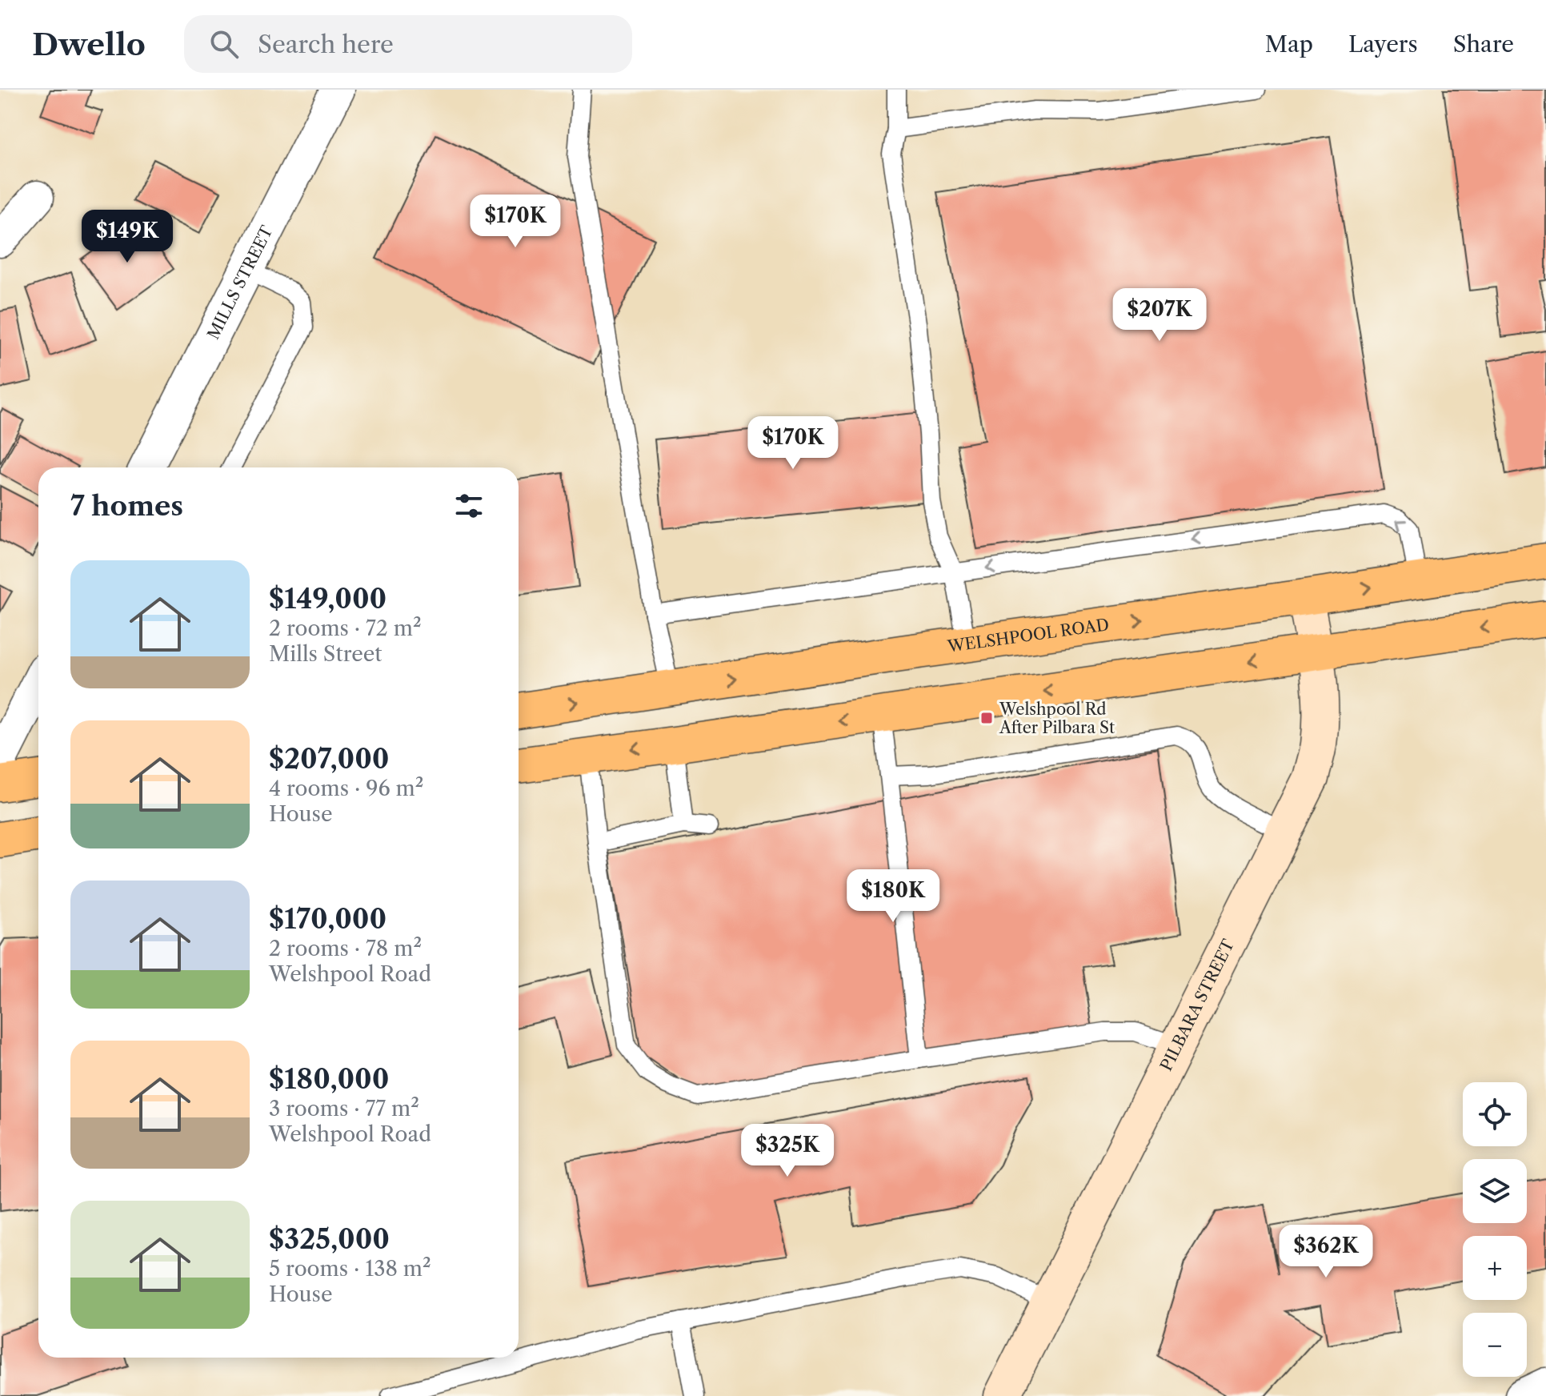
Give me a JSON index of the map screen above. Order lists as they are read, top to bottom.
{
  "streets": {
    "main road": ["WELSHPOOL ROAD", "PILBARA STREET"],
    "street": ["MILLS STREET"]
  },
  "crossings": [
    ["WELSHPOOL ROAD", "PILBARA STREET"]
  ],
  "places": {
    "transit": ["Welshpool Rd After Pilbara St"]
  },
  "page": {
    "header": "Dwello",
    "search": "Search here",
    "nav": ["Map", "Layers", "Share"],
    "price": [
      "$170K",
      "$149K",
      "$207K",
      "$170K",
      "$180K",
      "$325K",
      "$362K"
    ],
    "heading": "7 homes",
    "list": [
      {
        "name": "$149,000",
        "note": "2 rooms · 72 m² · Mills Street"
      },
      {
        "name": "$207,000",
        "note": "4 rooms · 96 m² · House"
      },
      {
        "name": "$170,000",
        "note": "2 rooms · 78 m² · Welshpool Road"
      },
      {
        "name": "$180,000",
        "note": "3 rooms · 77 m² · Welshpool Road"
      },
      {
        "name": "$325,000",
        "note": "5 rooms · 138 m² · House"
      }
    ],
    "map_buttons": ["+", "−"]
  }
}
